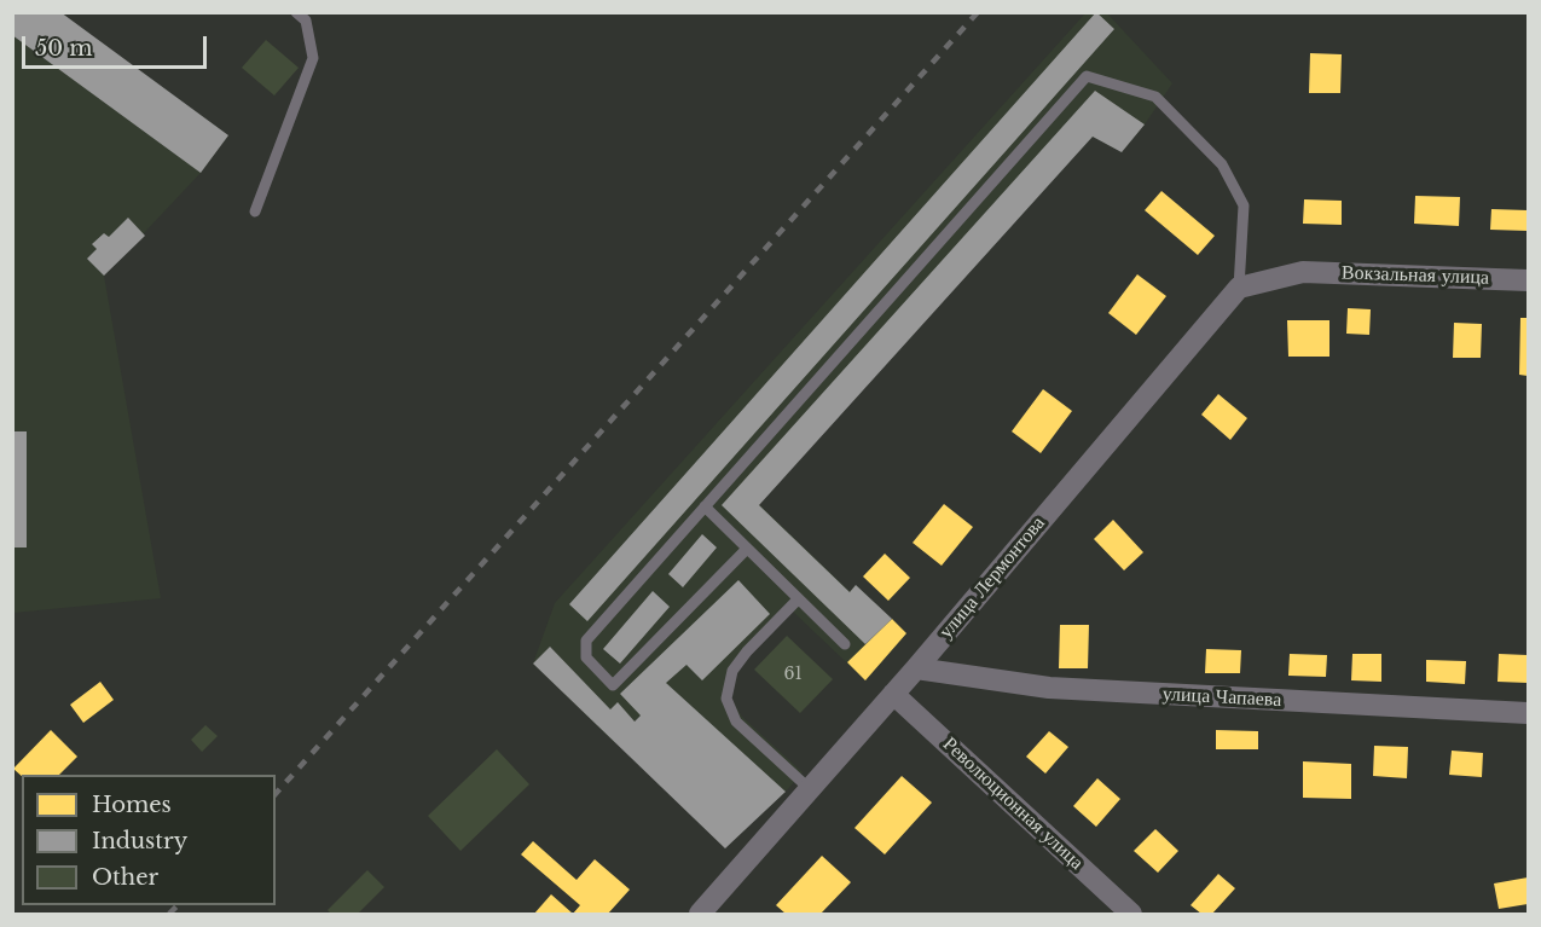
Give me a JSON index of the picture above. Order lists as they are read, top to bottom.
{
  "streets": {
    "street": [
      "Вокзальная улица",
      "улица Лермонтова",
      "улица Чапаева",
      "Революционная улица"
    ]
  },
  "crossings": [
    ["Вокзальная улица", "улица Лермонтова"],
    ["улица Лермонтова", "улица Чапаева"],
    ["улица Лермонтова", "Революционная улица"]
  ],
  "house_numbers": ["61"],
  "legend": ["Homes", "Industry", "Other"],
  "scale_bar": "50 m"
}
